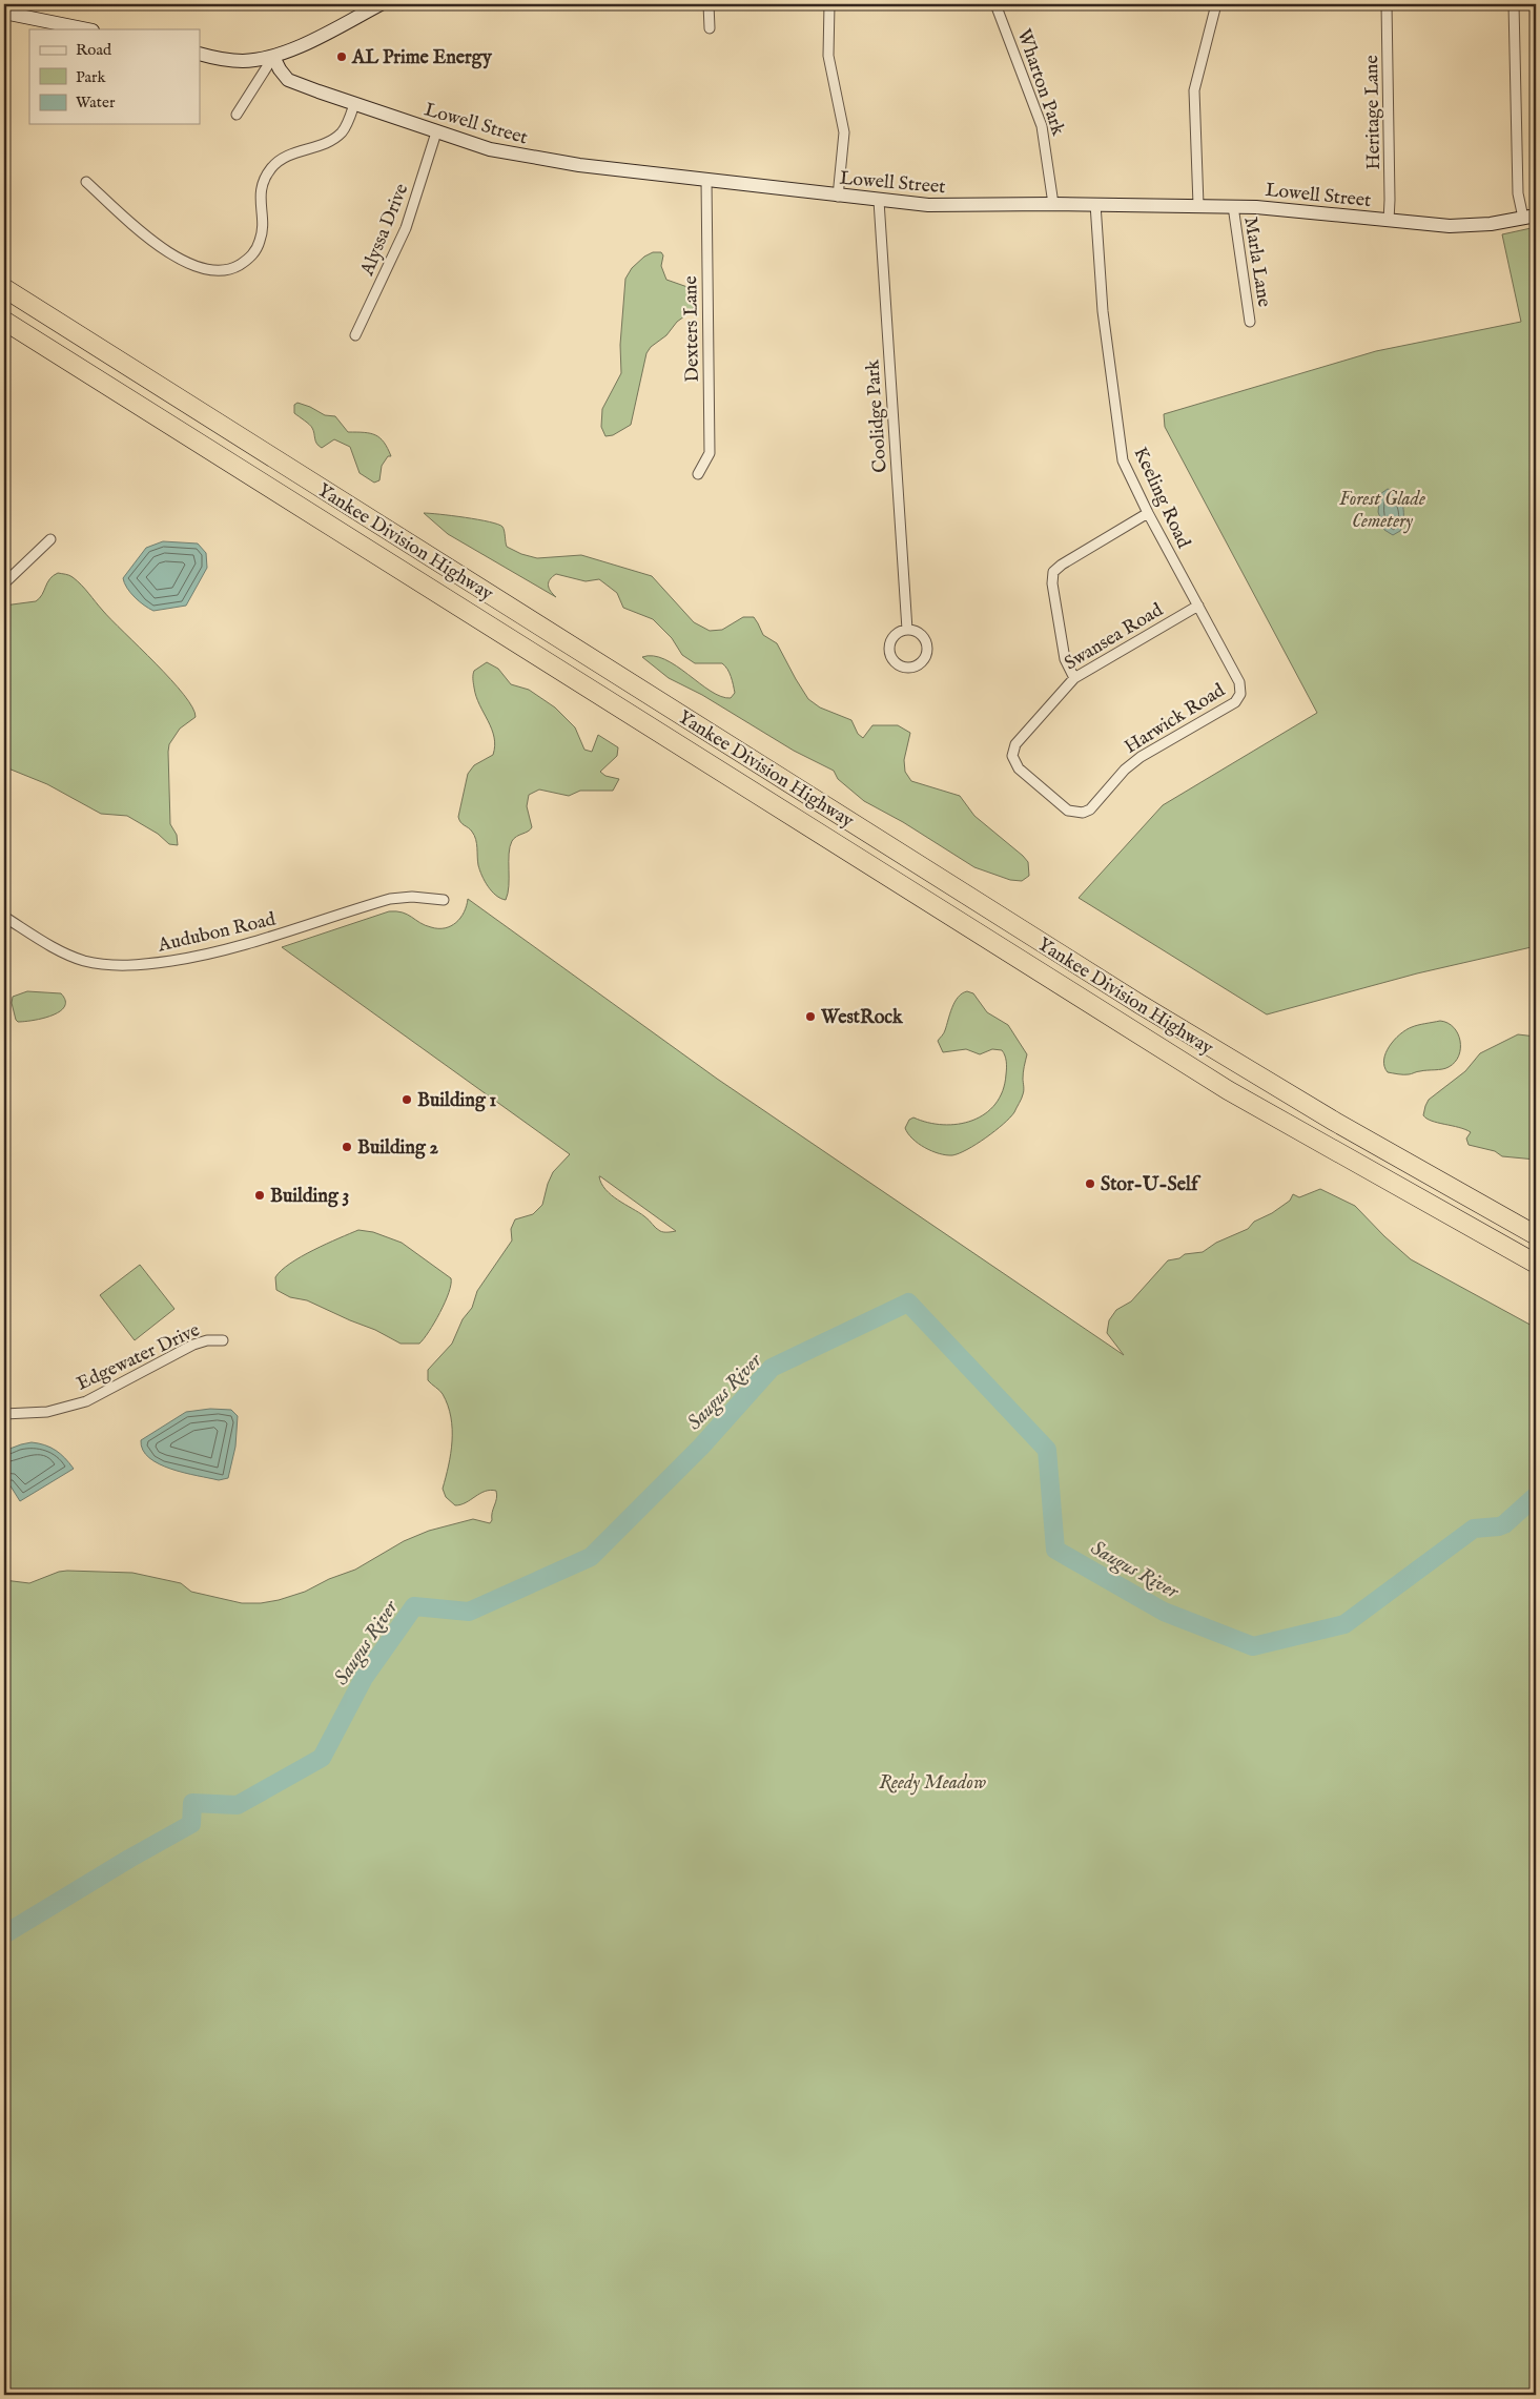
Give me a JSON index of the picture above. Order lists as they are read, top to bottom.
{
  "streets": {
    "highway": ["Yankee Division Highway"],
    "main road": ["Lowell Street"],
    "street": [
      "Wharton Park",
      "Heritage Lane",
      "Alyssa Drive",
      "Marla Lane",
      "Dexters Lane",
      "Coolidge Park",
      "Keeling Road",
      "Swansea Road",
      "Harwick Road",
      "Audubon Road",
      "Edgewater Drive"
    ]
  },
  "crossings": [
    ["Wharton Park", "Lowell Street"],
    ["Heritage Lane", "Lowell Street"],
    ["Lowell Street", "Alyssa Drive"],
    ["Lowell Street", "Marla Lane"],
    ["Lowell Street", "Dexters Lane"],
    ["Lowell Street", "Coolidge Park"],
    ["Lowell Street", "Keeling Road"],
    ["Keeling Road", "Swansea Road"],
    ["Keeling Road", "Harwick Road"],
    ["Swansea Road", "Harwick Road"]
  ],
  "water": ["Saugus River"],
  "parks": ["Forest Glade Cemetery", "Reedy Meadow"],
  "places": [
    "AL Prime Energy",
    "WestRock",
    "Building 1",
    "Building 2",
    "Stor-U-Self",
    "Building 3"
  ],
  "legend": ["Road", "Park", "Water"]
}
